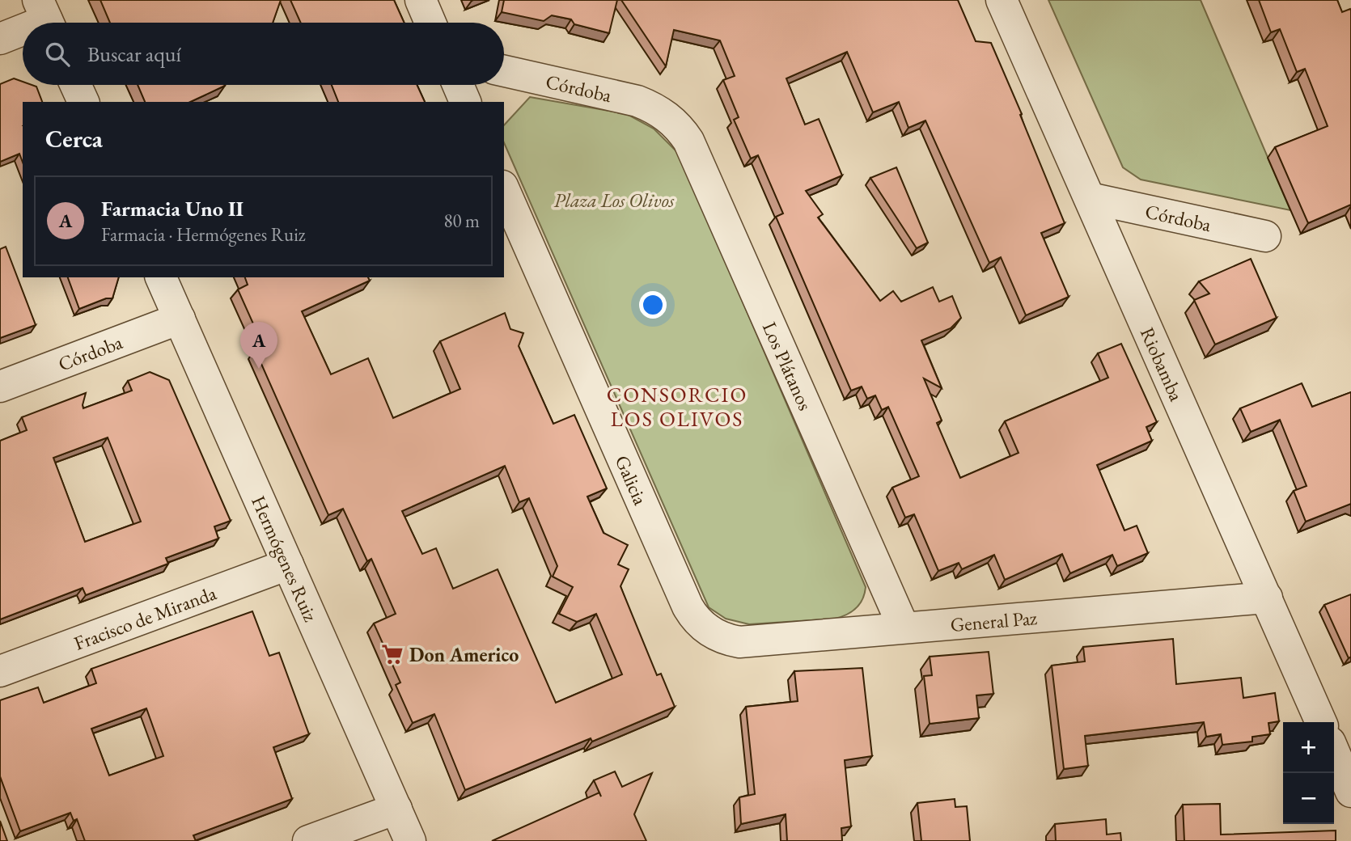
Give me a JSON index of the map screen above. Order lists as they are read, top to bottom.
{
  "streets": {
    "street": [
      "Córdoba",
      "Riobamba",
      "Los Plátanos",
      "Galicia",
      "Hermógenes Ruiz",
      "Fracisco de Miranda",
      "General Paz"
    ]
  },
  "crossings": [
    ["Córdoba", "Riobamba"],
    ["Córdoba", "Los Plátanos"],
    ["Córdoba", "Hermógenes Ruiz"],
    ["Riobamba", "General Paz"],
    ["Los Plátanos", "General Paz"],
    ["Galicia", "General Paz"],
    ["Hermógenes Ruiz", "Fracisco de Miranda"]
  ],
  "districts": ["CONSORCIO LOS OLIVOS"],
  "parks": ["Plaza Los Olivos"],
  "places": {
    "supermarket": ["Don Americo"]
  },
  "page": {
    "search": "Buscar aquí",
    "heading": "Cerca",
    "list": [
      {
        "mark": "A",
        "name": "Farmacia Uno II",
        "note": "Farmacia · Hermógenes Ruiz",
        "value": "80 m"
      }
    ],
    "pins": "A",
    "map_buttons": ["+", "−"]
  }
}
